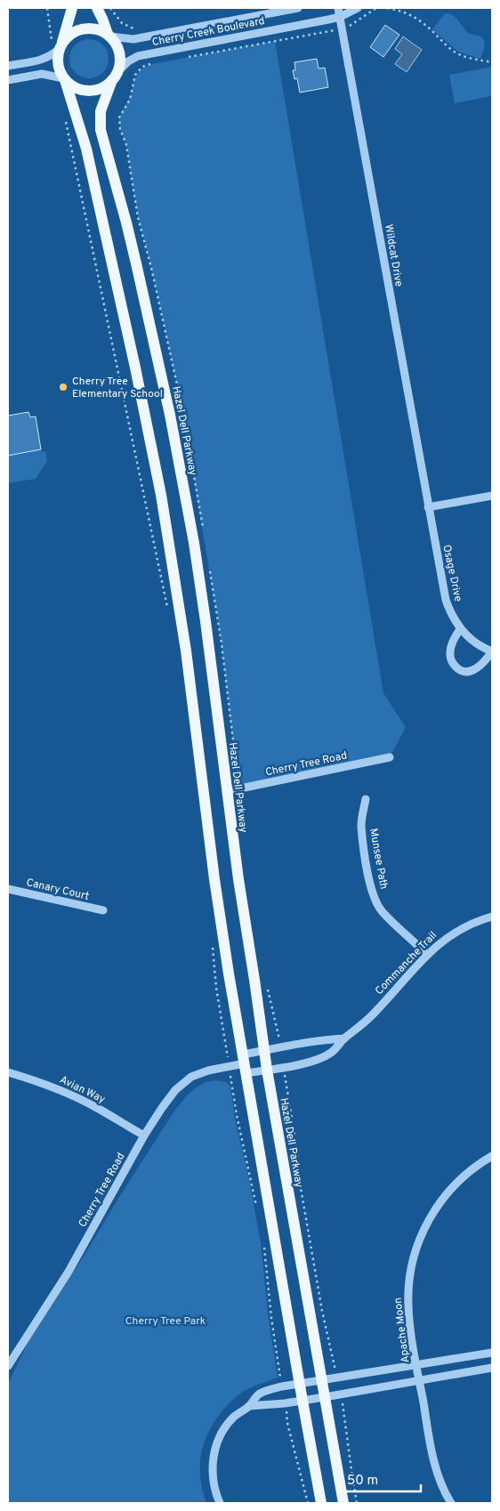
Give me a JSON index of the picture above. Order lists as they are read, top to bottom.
{
  "streets": {
    "main road": ["Hazel Dell Parkway"],
    "street": [
      "Cherry Creek Boulevard",
      "Wildcat Drive",
      "Osage Drive",
      "Cherry Tree Road",
      "Munsee Path",
      "Canary Court",
      "Commanche Trail",
      "Avian Way",
      "Apache Moon"
    ]
  },
  "crossings": [
    ["Cherry Creek Boulevard", "Wildcat Drive"],
    ["Cherry Creek Boulevard", "Hazel Dell Parkway"],
    ["Wildcat Drive", "Osage Drive"],
    ["Hazel Dell Parkway", "Cherry Tree Road"],
    ["Hazel Dell Parkway", "Commanche Trail"],
    ["Cherry Tree Road", "Commanche Trail"],
    ["Cherry Tree Road", "Avian Way"],
    ["Munsee Path", "Commanche Trail"]
  ],
  "parks": ["Cherry Tree Park"],
  "places": ["Cherry Tree Elementary School"],
  "scale_bar": "50 m"
}
